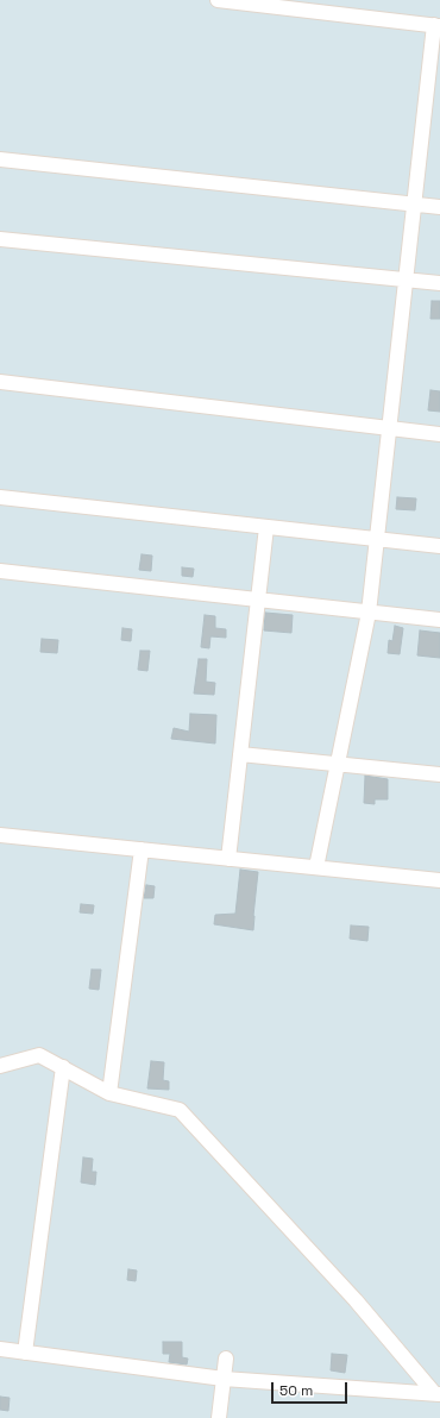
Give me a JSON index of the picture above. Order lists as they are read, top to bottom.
{
  "scale_bar": "50 m"
}
